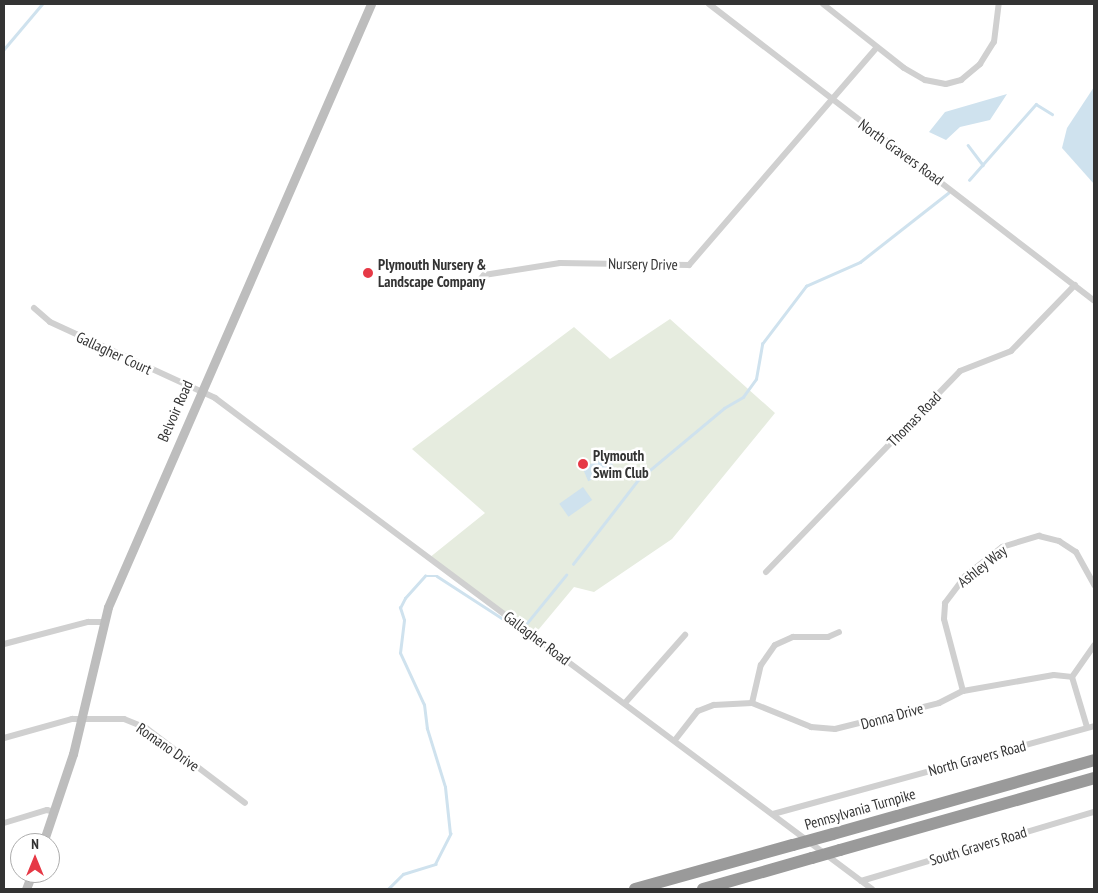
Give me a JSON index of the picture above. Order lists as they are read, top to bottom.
{
  "streets": {
    "highway": ["Pennsylvania Turnpike"],
    "street": [
      "North Gravers Road",
      "Nursery Drive",
      "Gallagher Court",
      "Belvoir Road",
      "Thomas Road",
      "Ashley Way",
      "Gallagher Road",
      "Donna Drive",
      "Romano Drive",
      "South Gravers Road"
    ]
  },
  "crossings": [
    ["North Gravers Road", "Nursery Drive"],
    ["North Gravers Road", "Thomas Road"],
    ["North Gravers Road", "Gallagher Road"],
    ["Gallagher Court", "Belvoir Road"],
    ["Gallagher Court", "Gallagher Road"],
    ["Belvoir Road", "Gallagher Road"],
    ["Belvoir Road", "Romano Drive"],
    ["Ashley Way", "Donna Drive"],
    ["Gallagher Road", "Donna Drive"],
    ["Gallagher Road", "South Gravers Road"]
  ],
  "places": ["Plymouth Nursery & Landscape Company", "Plymouth Swim Club"],
  "north": "top"
}
